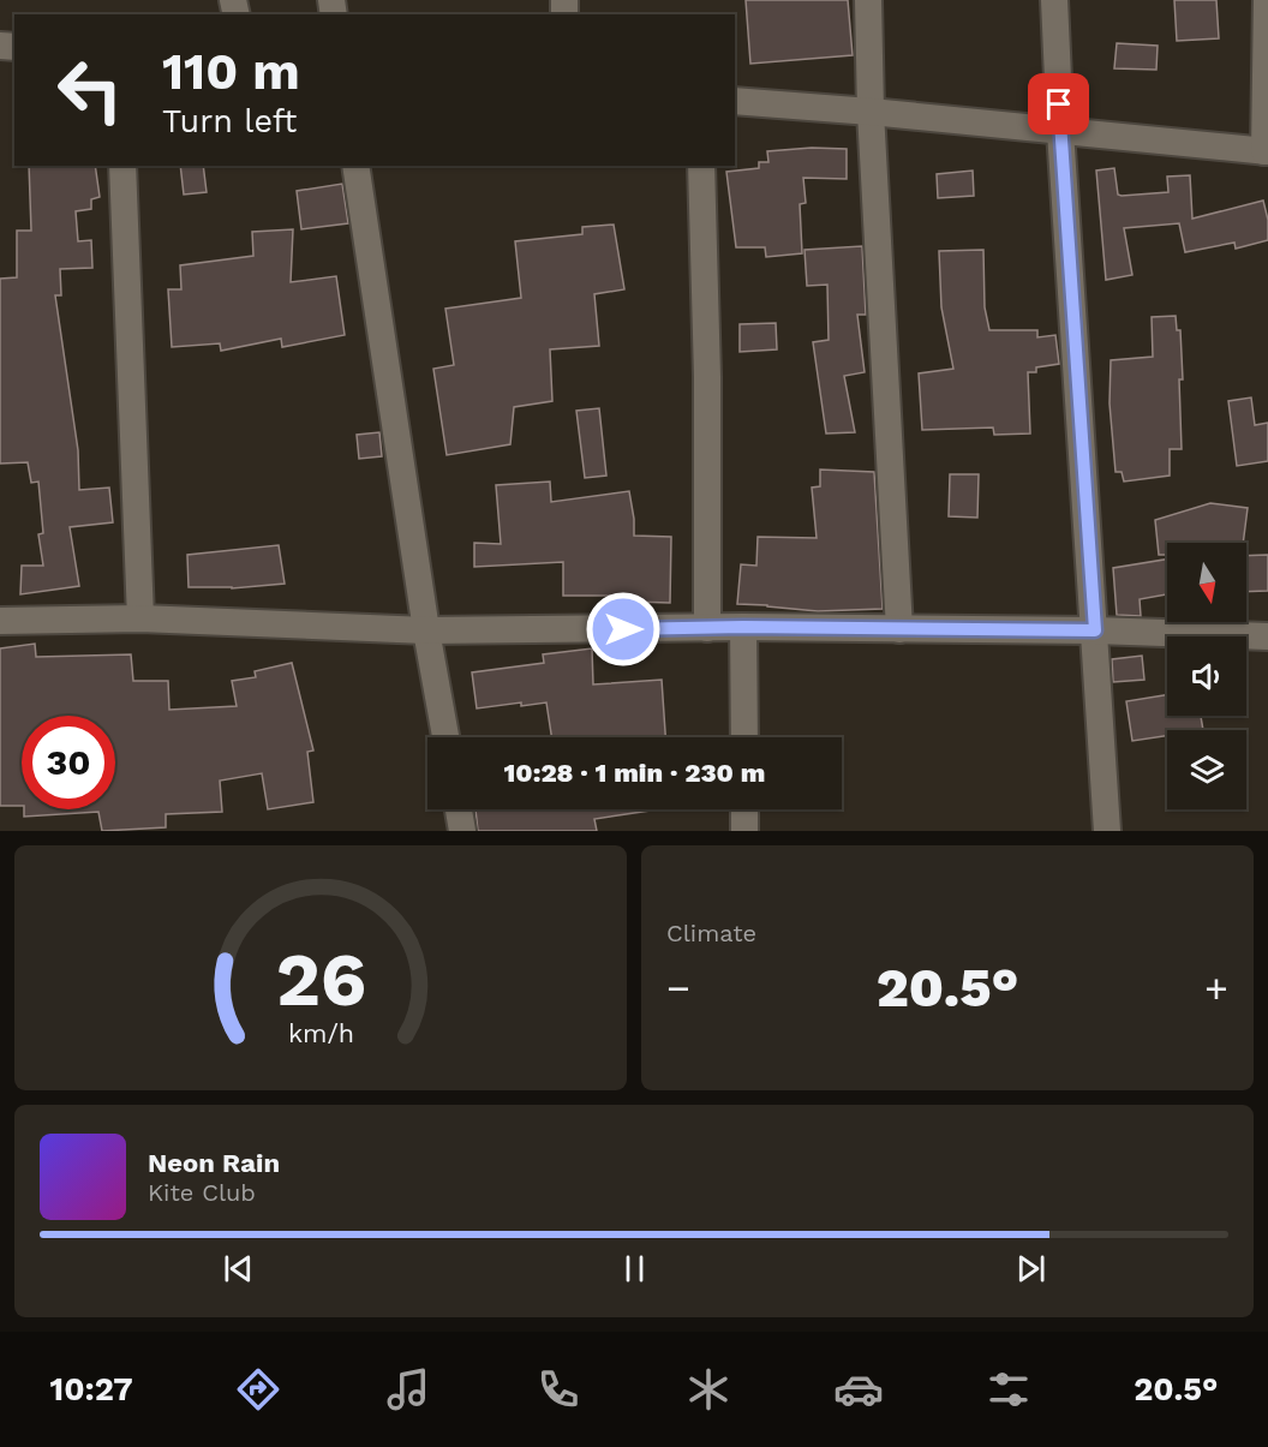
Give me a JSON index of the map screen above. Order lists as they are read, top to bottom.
{
  "north": "bottom",
  "page": {
    "turn": ["110 m", "Turn left"],
    "limit": "30",
    "trip": "10:28 · 1 min · 230 m",
    "tile": "Climate",
    "heat": ["−", "20.5°", "+"],
    "song": ["Neon Rain", "Kite Club"],
    "tabs": ["10:27", "20.5°"],
    "gauge": ["26", "km/h"]
  }
}
